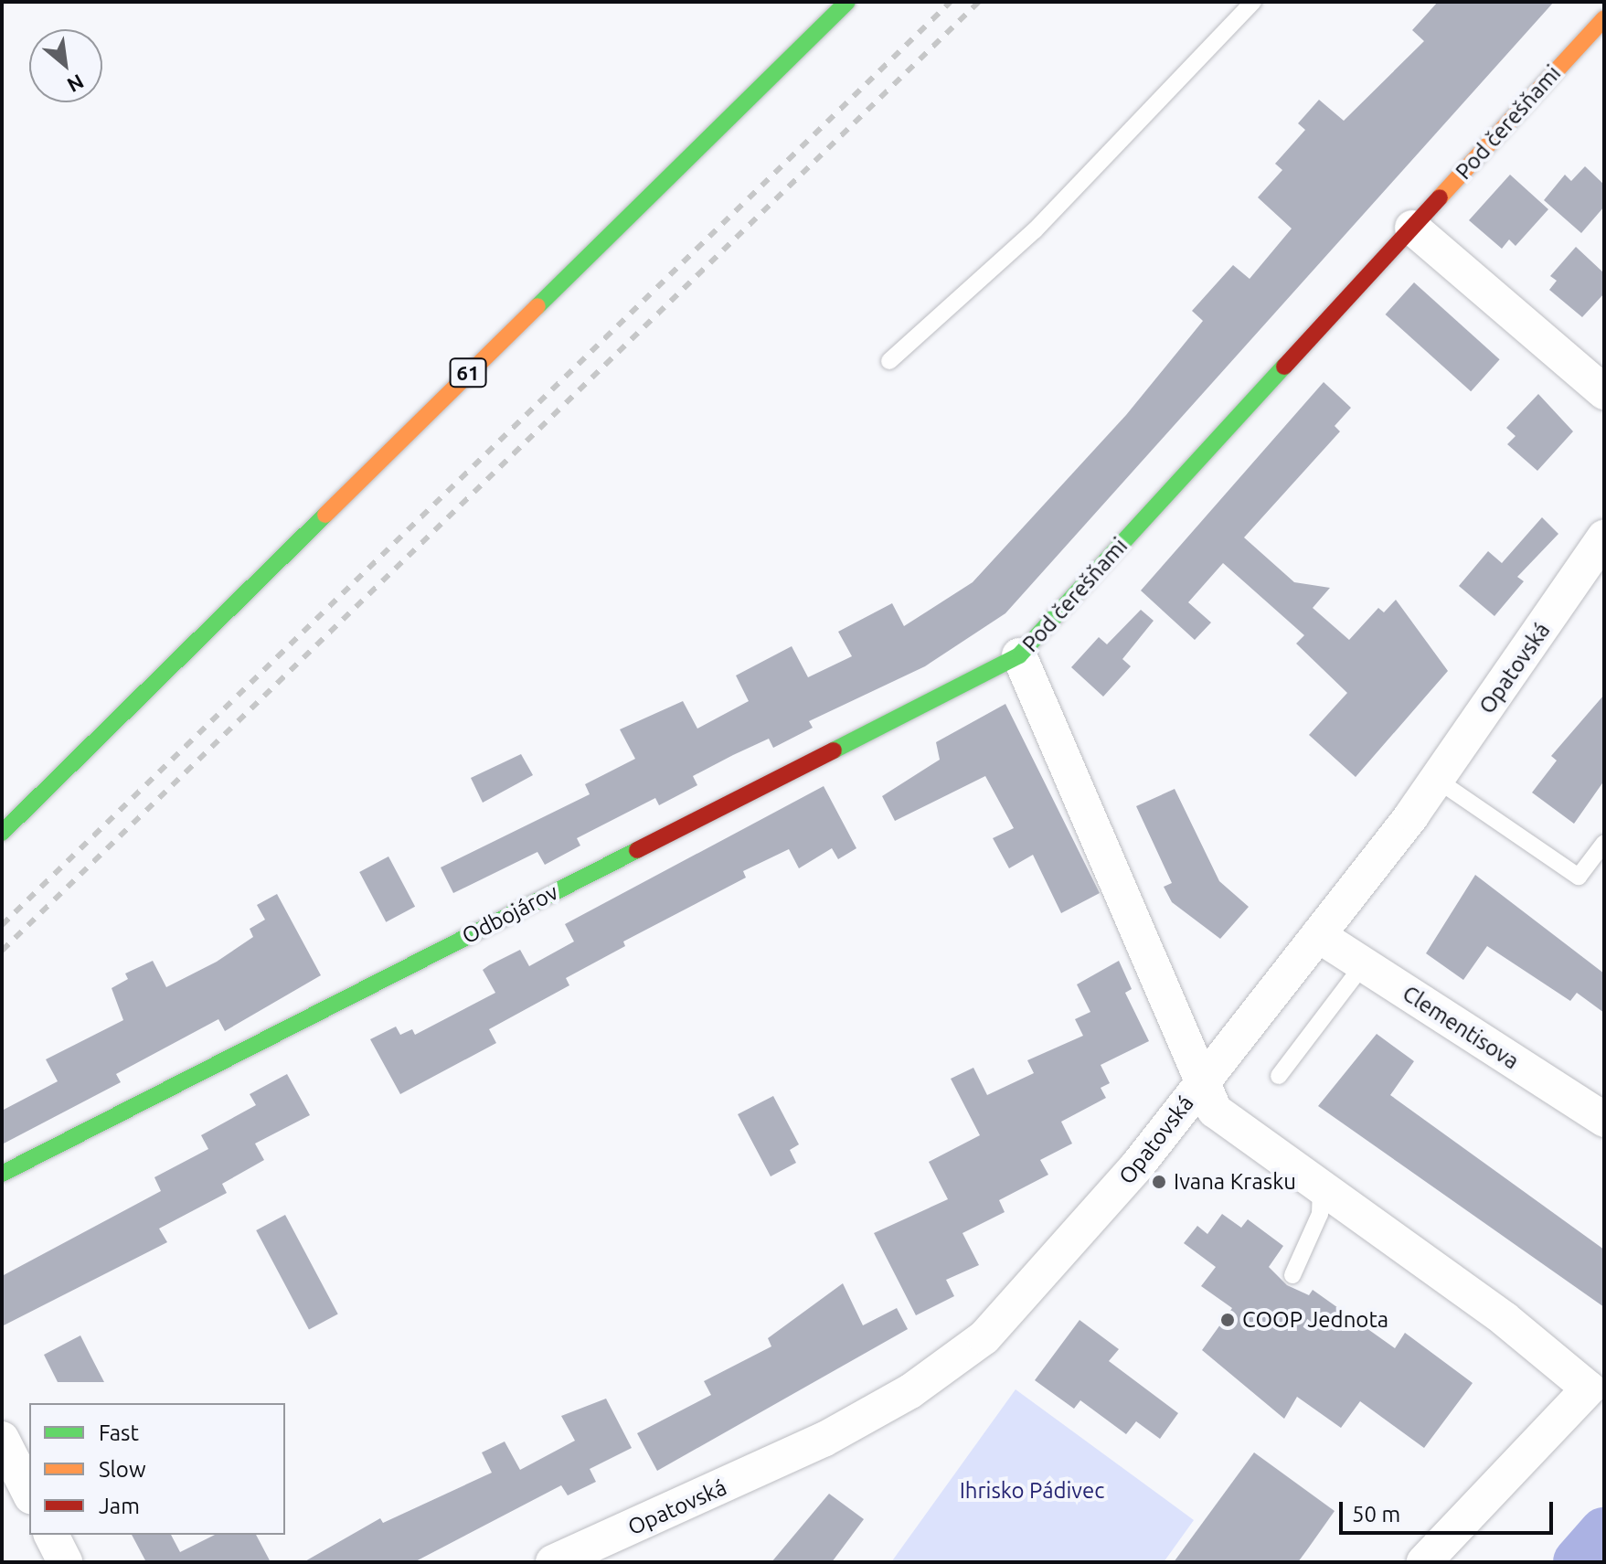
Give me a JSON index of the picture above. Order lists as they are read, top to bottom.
{
  "streets": {
    "street": [
      "Pod čerešňami",
      "61",
      "Opatovská",
      "Odbojárov",
      "Clementisova"
    ]
  },
  "crossings": [
    ["Pod čerešňami", "Opatovská"],
    ["Pod čerešňami", "Odbojárov"],
    ["Opatovská", "Clementisova"]
  ],
  "parks": ["Ihrisko Pádivec"],
  "places": ["Ivana Krasku", "COOP Jednota"],
  "legend": ["Fast", "Slow", "Jam"],
  "scale_bar": "50 m",
  "north": "bottom right"
}
